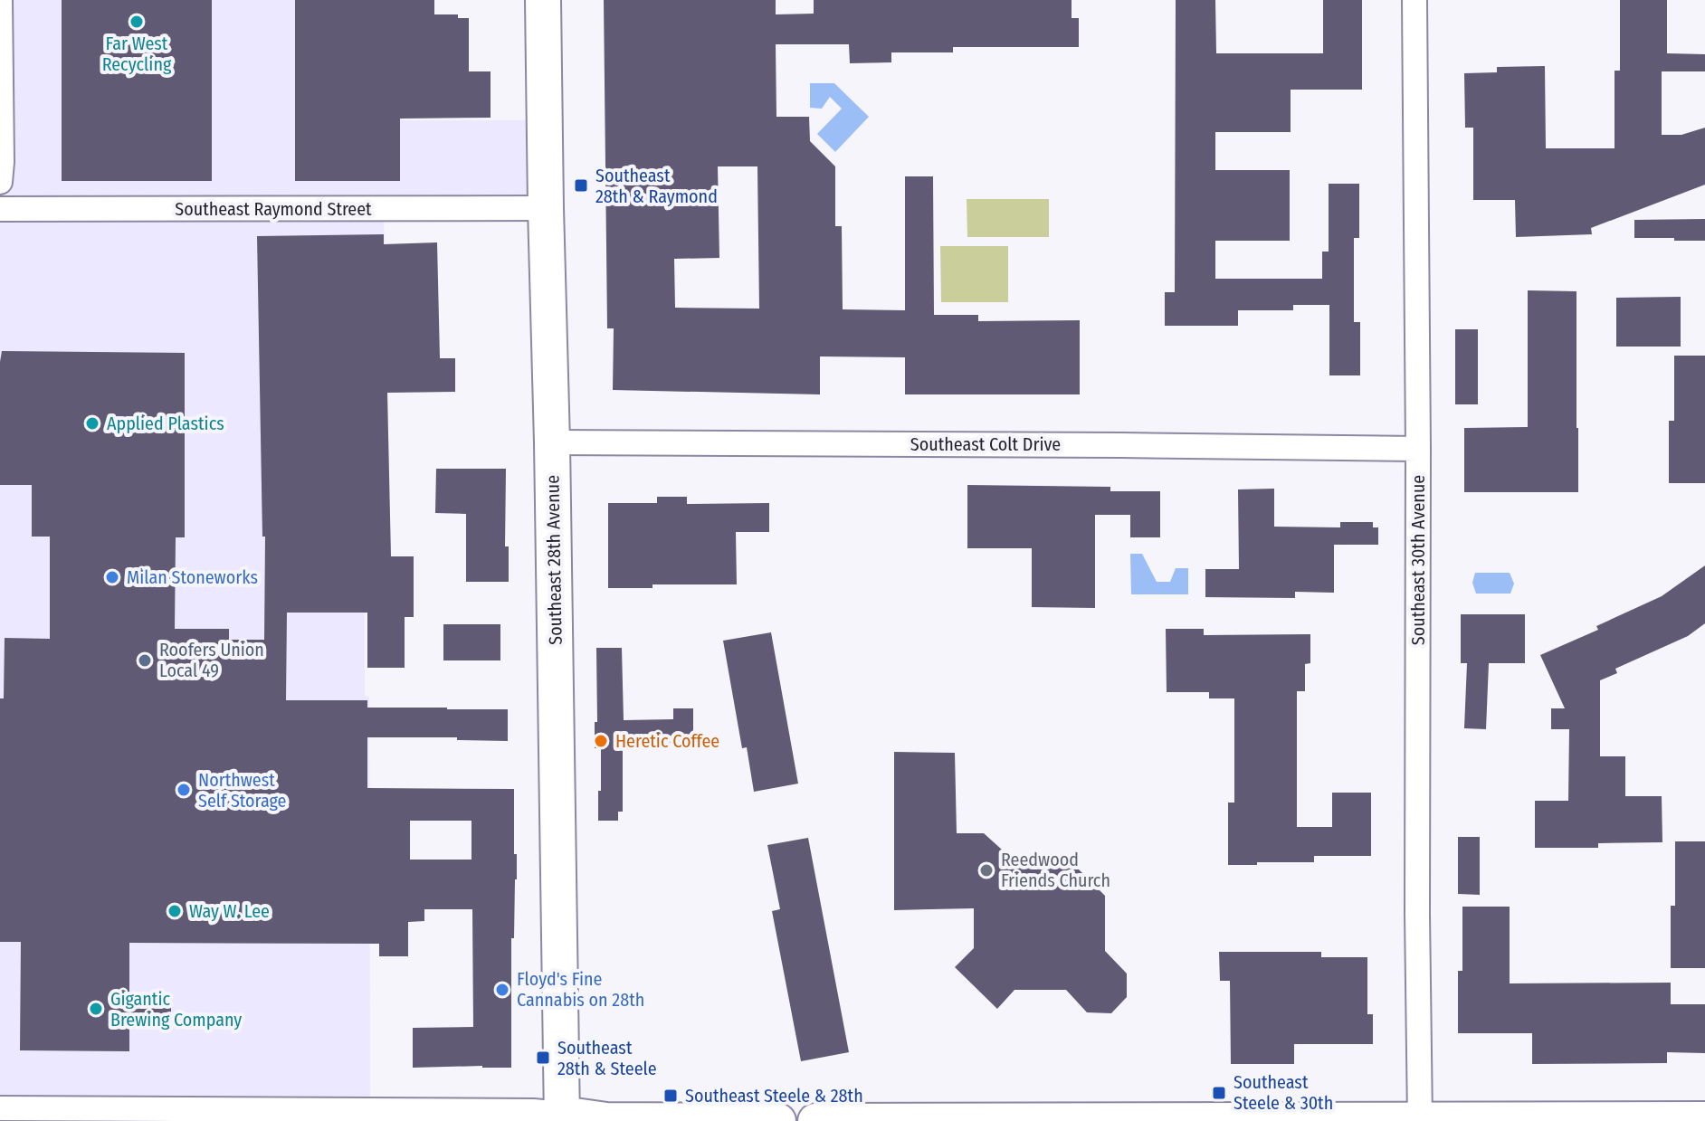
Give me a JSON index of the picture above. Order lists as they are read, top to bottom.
{
  "streets": {
    "street": [
      "Southeast Raymond Street",
      "Southeast Colt Drive",
      "Southeast 28th Avenue",
      "Southeast 30th Avenue"
    ]
  },
  "crossings": [
    ["Southeast Raymond Street", "Southeast 28th Avenue"],
    ["Southeast Colt Drive", "Southeast 28th Avenue"],
    ["Southeast Colt Drive", "Southeast 30th Avenue"]
  ],
  "places": {
    "other": [
      "Far West Recycling",
      "Applied Plastics",
      "Milan Stoneworks",
      "Roofers Union Local 49",
      "Heretic Coffee",
      "Northwest Self Storage",
      "Reedwood Friends Church",
      "Way W. Lee",
      "Floyd's Fine Cannabis on 28th",
      "Gigantic Brewing Company"
    ],
    "transit": [
      "Southeast 28th & Raymond",
      "Southeast 28th & Steele",
      "Southeast Steele & 30th",
      "Southeast Steele & 28th"
    ]
  }
}
